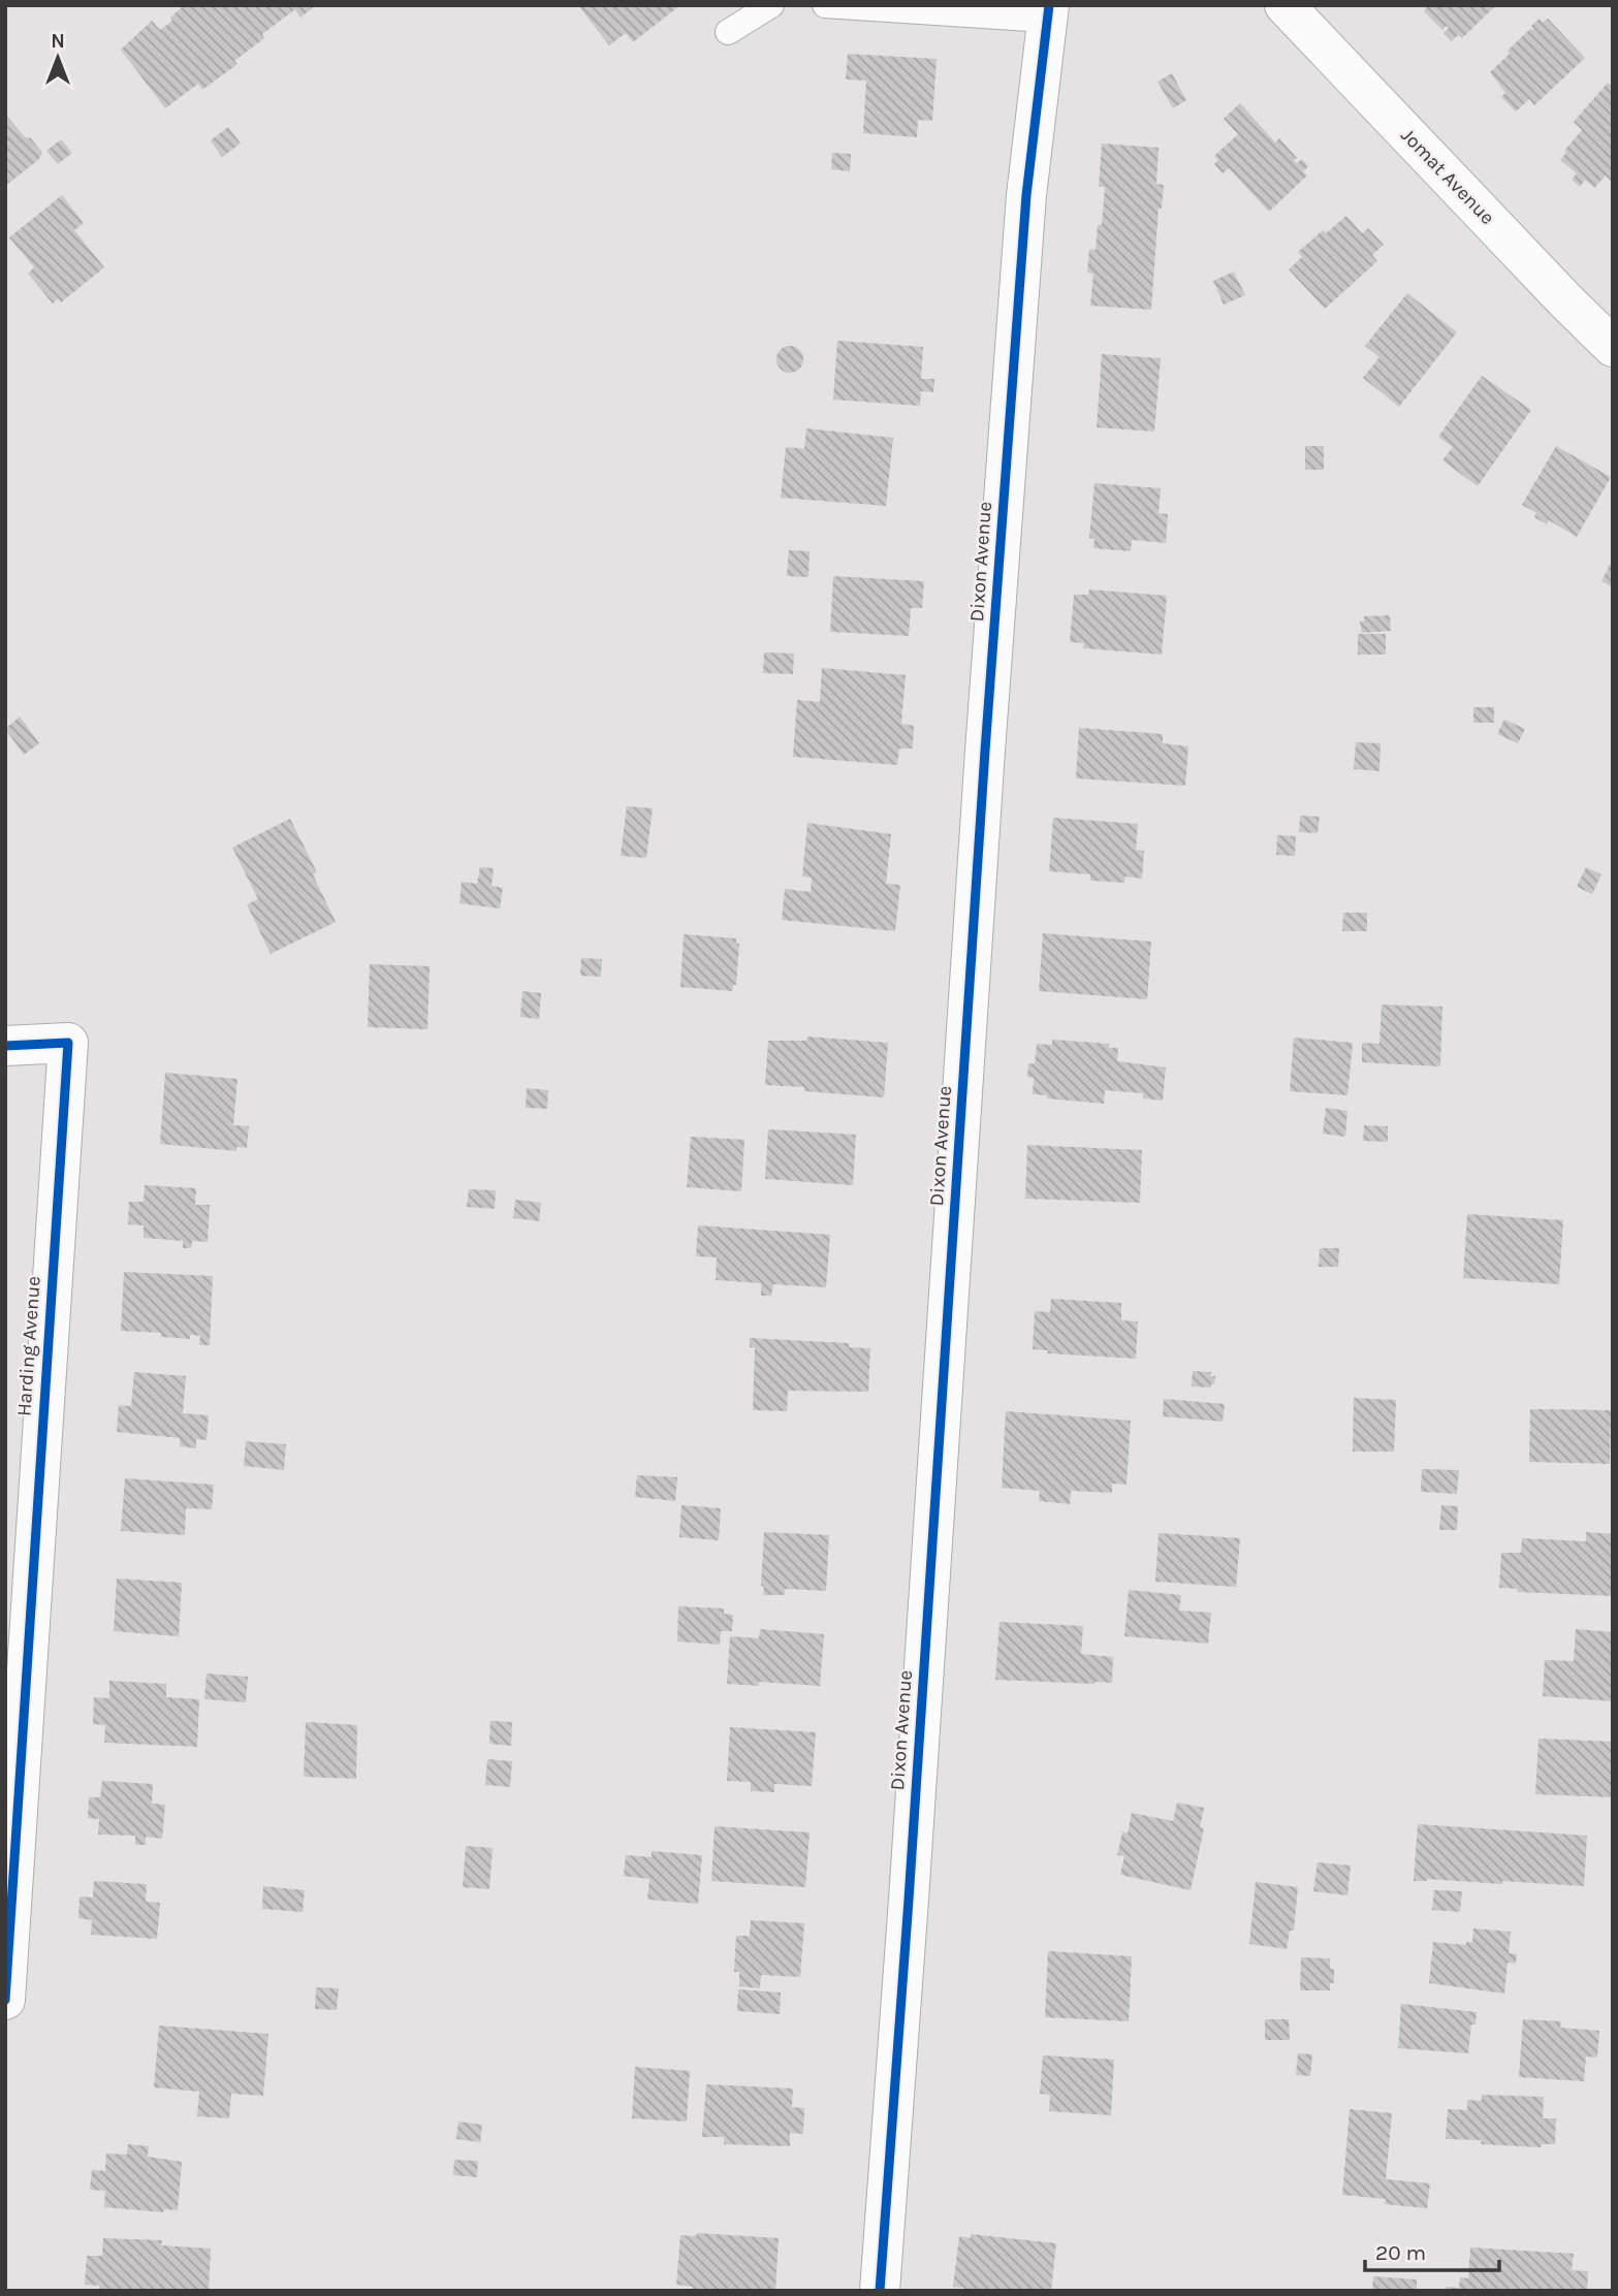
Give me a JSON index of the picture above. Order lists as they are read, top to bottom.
{
  "streets": {
    "street": ["Jomat Avenue", "Dixon Avenue", "Harding Avenue"]
  },
  "scale_bar": "20 m",
  "north": "top"
}
